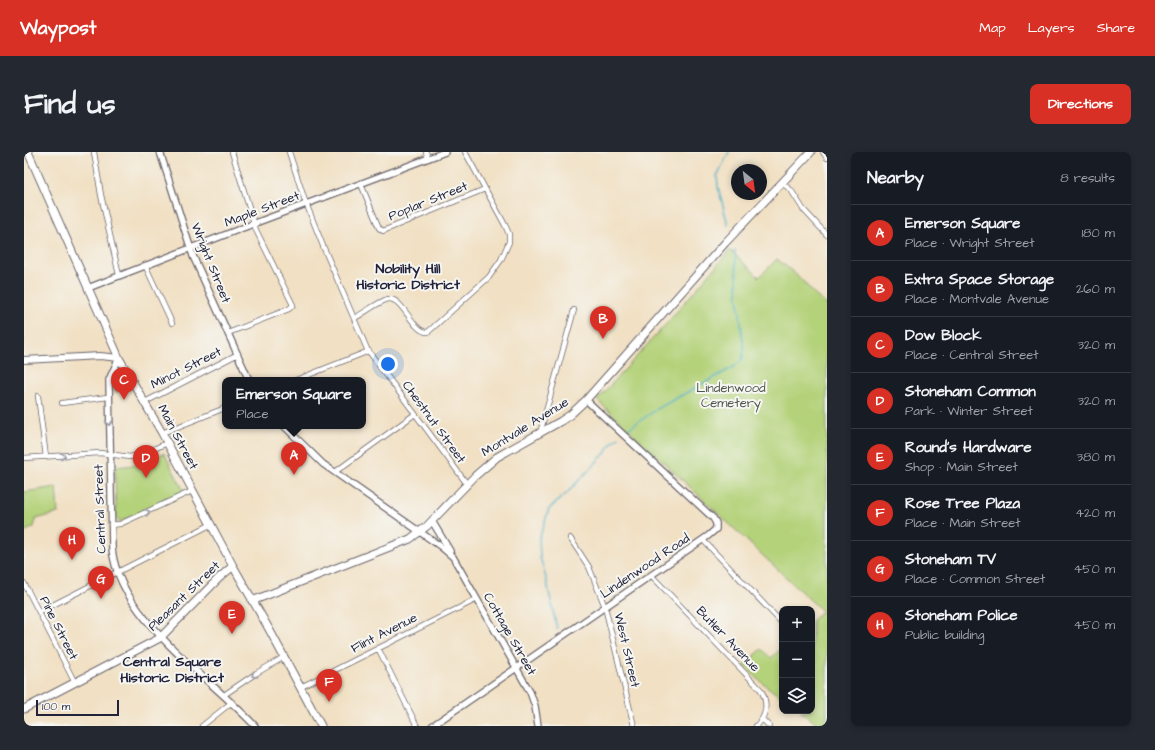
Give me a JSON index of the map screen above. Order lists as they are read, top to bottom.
{
  "streets": {
    "main road": ["Montvale Avenue", "Main Street", "Pleasant Street"],
    "street": [
      "Poplar Street",
      "Maple Street",
      "Wright Street",
      "Minot Street",
      "Chestnut Street",
      "Central Street",
      "Lindenwood Road",
      "Pine Street",
      "Flint Avenue",
      "Cottage Street",
      "Butler Avenue",
      "West Street"
    ]
  },
  "crossings": [
    ["Poplar Street", "Maple Street"],
    ["Maple Street", "Wright Street"],
    ["Maple Street", "Chestnut Street"],
    ["Maple Street", "Main Street"],
    ["Wright Street", "Minot Street"],
    ["Minot Street", "Main Street"],
    ["Chestnut Street", "Montvale Avenue"],
    ["Montvale Avenue", "Main Street"],
    ["Montvale Avenue", "Lindenwood Road"],
    ["Montvale Avenue", "Cottage Street"],
    ["Main Street", "Central Street"],
    ["Main Street", "Pleasant Street"],
    ["Main Street", "Flint Avenue"],
    ["Central Street", "Pleasant Street"],
    ["Lindenwood Road", "Cottage Street"],
    ["Lindenwood Road", "Butler Avenue"],
    ["Lindenwood Road", "West Street"],
    ["Pleasant Street", "Pine Street"],
    ["Flint Avenue", "Cottage Street"]
  ],
  "districts": ["Nobility Hill Historic District", "Central Square Historic District"],
  "parks": ["Lindenwood Cemetery"],
  "scale_bar": "100 m",
  "north": "bottom right",
  "page": {
    "header": "Waypost",
    "nav": ["Map", "Layers", "Share"],
    "buttons": "Directions",
    "title": "Find us",
    "heading": ["Nearby", "8 results"],
    "list": [
      {
        "mark": "A",
        "name": "Emerson Square",
        "note": "Place · Wright Street",
        "value": "180 m"
      },
      {
        "mark": "B",
        "name": "Extra Space Storage",
        "note": "Place · Montvale Avenue",
        "value": "260 m"
      },
      {
        "mark": "C",
        "name": "Dow Block",
        "note": "Place · Central Street",
        "value": "320 m"
      },
      {
        "mark": "D",
        "name": "Stoneham Common",
        "note": "Park · Winter Street",
        "value": "320 m"
      },
      {
        "mark": "E",
        "name": "Round's Hardware",
        "note": "Shop · Main Street",
        "value": "380 m"
      },
      {
        "mark": "F",
        "name": "Rose Tree Plaza",
        "note": "Place · Main Street",
        "value": "420 m"
      },
      {
        "mark": "G",
        "name": "Stoneham TV",
        "note": "Place · Common Street",
        "value": "450 m"
      },
      {
        "mark": "H",
        "name": "Stoneham Police",
        "note": "Public building",
        "value": "450 m"
      }
    ],
    "pins": [
      "B",
      "C",
      "A",
      "D",
      "H",
      "G",
      "E",
      "F"
    ],
    "popup": ["Emerson Square", "Place"],
    "map_buttons": ["+", "−"],
    "scale": "100 m"
  }
}
